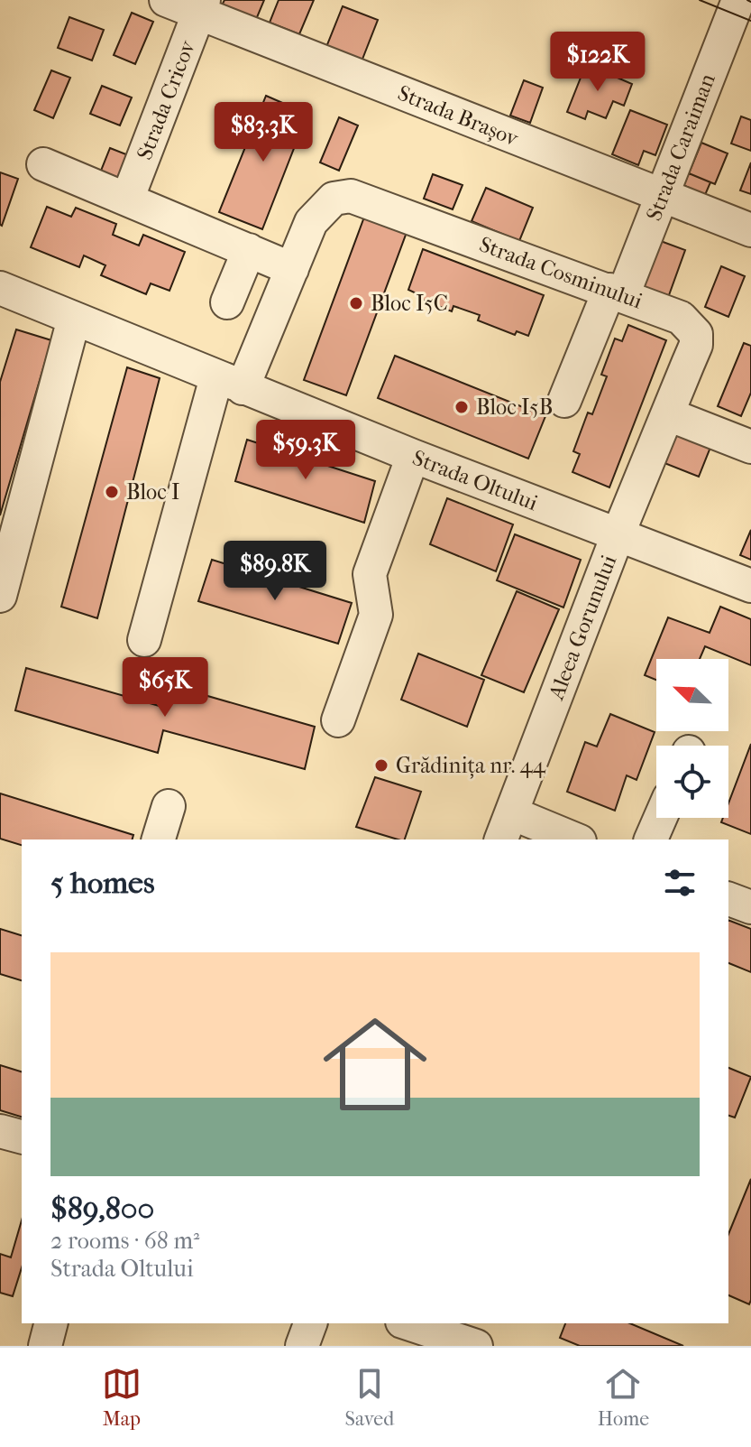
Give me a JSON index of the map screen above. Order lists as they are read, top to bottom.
{
  "streets": {
    "street": [
      "Strada Cricov",
      "Strada Brașov",
      "Strada Caraiman",
      "Strada Cosminului",
      "Strada Oltului",
      "Aleea Gorunului"
    ]
  },
  "crossings": [
    ["Strada Cricov", "Strada Brașov"],
    ["Strada Brașov", "Strada Caraiman"],
    ["Strada Caraiman", "Strada Cosminului"],
    ["Strada Cosminului", "Strada Oltului"],
    ["Strada Cosminului", "Aleea Gorunului"],
    ["Strada Oltului", "Aleea Gorunului"]
  ],
  "places": [
    "Bloc I5C",
    "Bloc I5B",
    "Bloc I",
    "Grădinița nr. 44"
  ],
  "north": "top left",
  "page": {
    "price": [
      "$122K",
      "$83.3K",
      "$59.3K",
      "$89.8K",
      "$65K"
    ],
    "heading": "5 homes",
    "list": [
      {
        "name": "$89,800",
        "note": "2 rooms · 68 m² · Strada Oltului"
      }
    ],
    "tabs": ["Map", "Saved", "Home"]
  }
}
